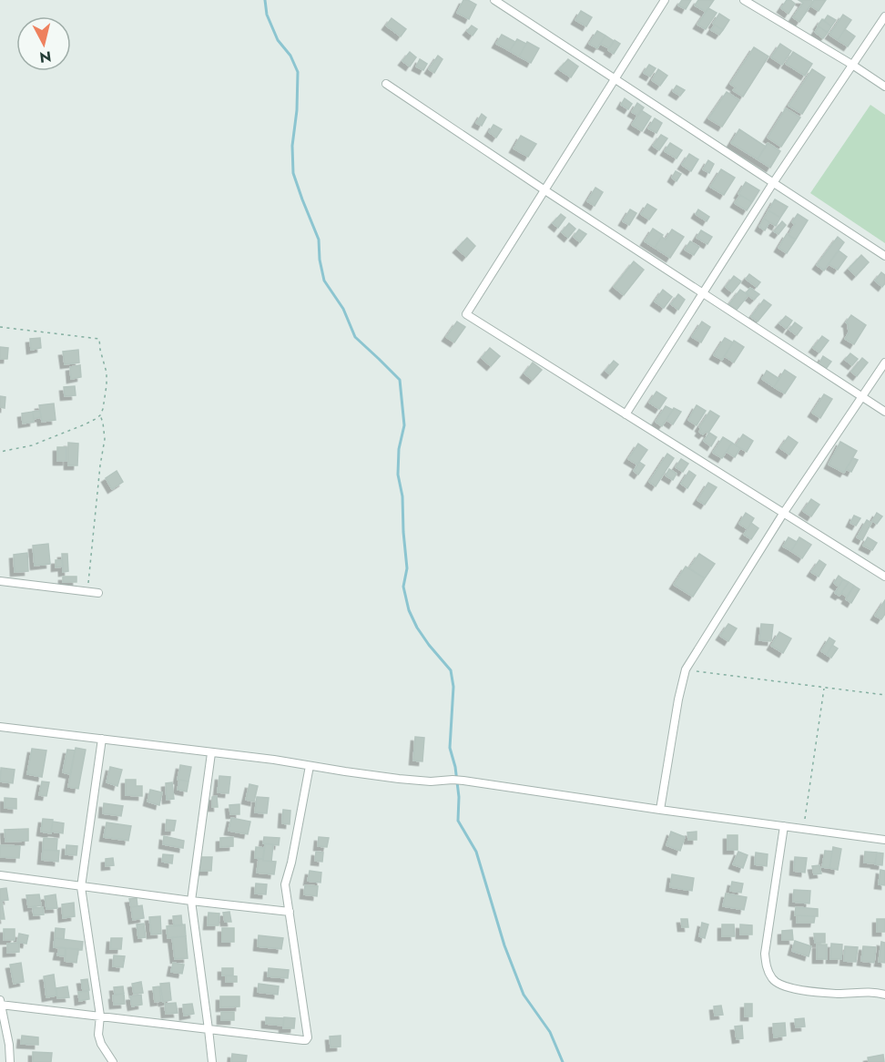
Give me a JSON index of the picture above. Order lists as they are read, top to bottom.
{
  "north": "bottom"
}
